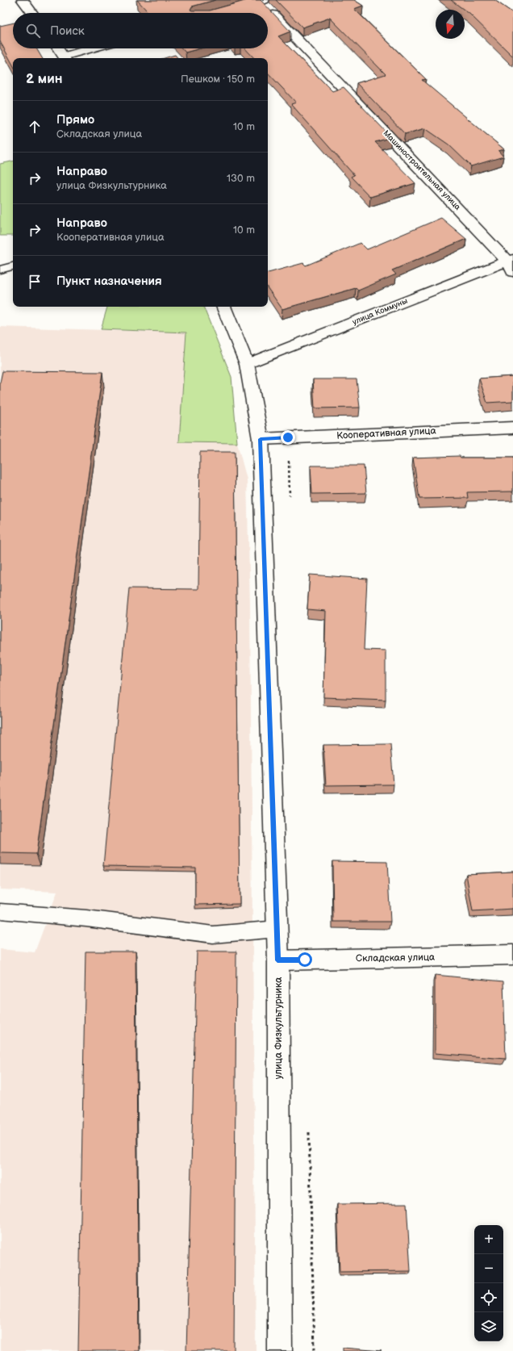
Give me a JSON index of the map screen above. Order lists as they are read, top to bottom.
{
  "streets": {
    "street": [
      "Машиностроительная улица",
      "улица Коммуны",
      "Кооперативная улица",
      "Складская улица",
      "улица Физкультурника"
    ]
  },
  "crossings": [
    ["Машиностроительная улица", "улица Коммуны"],
    ["улица Коммуны", "улица Физкультурника"],
    ["Кооперативная улица", "улица Физкультурника"],
    ["Складская улица", "улица Физкультурника"]
  ],
  "north": "bottom",
  "page": {
    "search": "Поиск",
    "heading": ["2 мин", "Пешком · 150 m"],
    "list": [
      ["Прямо", "Складская улица", "10 m"],
      ["Направо", "улица Физкультурника", "130 m"],
      ["Направо", "Кооперативная улица", "10 m"],
      "Пункт назначения"
    ],
    "map_buttons": ["+", "−"]
  }
}
